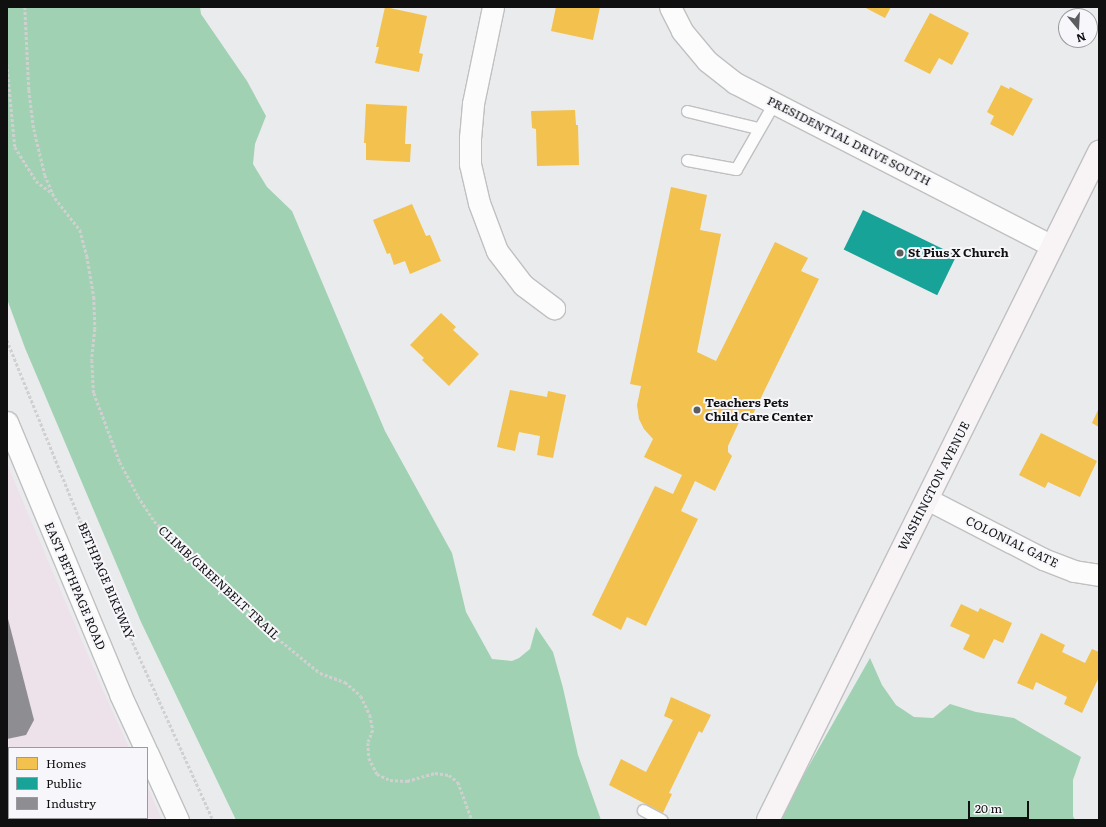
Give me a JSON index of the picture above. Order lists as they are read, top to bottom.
{
  "streets": {
    "main road": ["WASHINGTON AVENUE"],
    "street": ["PRESIDENTIAL DRIVE SOUTH", "COLONIAL GATE", "EAST BETHPAGE ROAD"],
    "path": ["BETHPAGE BIKEWAY", "CLIMB/GREENBELT TRAIL"]
  },
  "crossings": [
    ["PRESIDENTIAL DRIVE SOUTH", "WASHINGTON AVENUE"],
    ["WASHINGTON AVENUE", "COLONIAL GATE"]
  ],
  "places": ["St Pius X Church", "Teachers Pets Child Care Center"],
  "legend": ["Homes", "Public", "Industry"],
  "scale_bar": "20 m",
  "north": "bottom"
}
